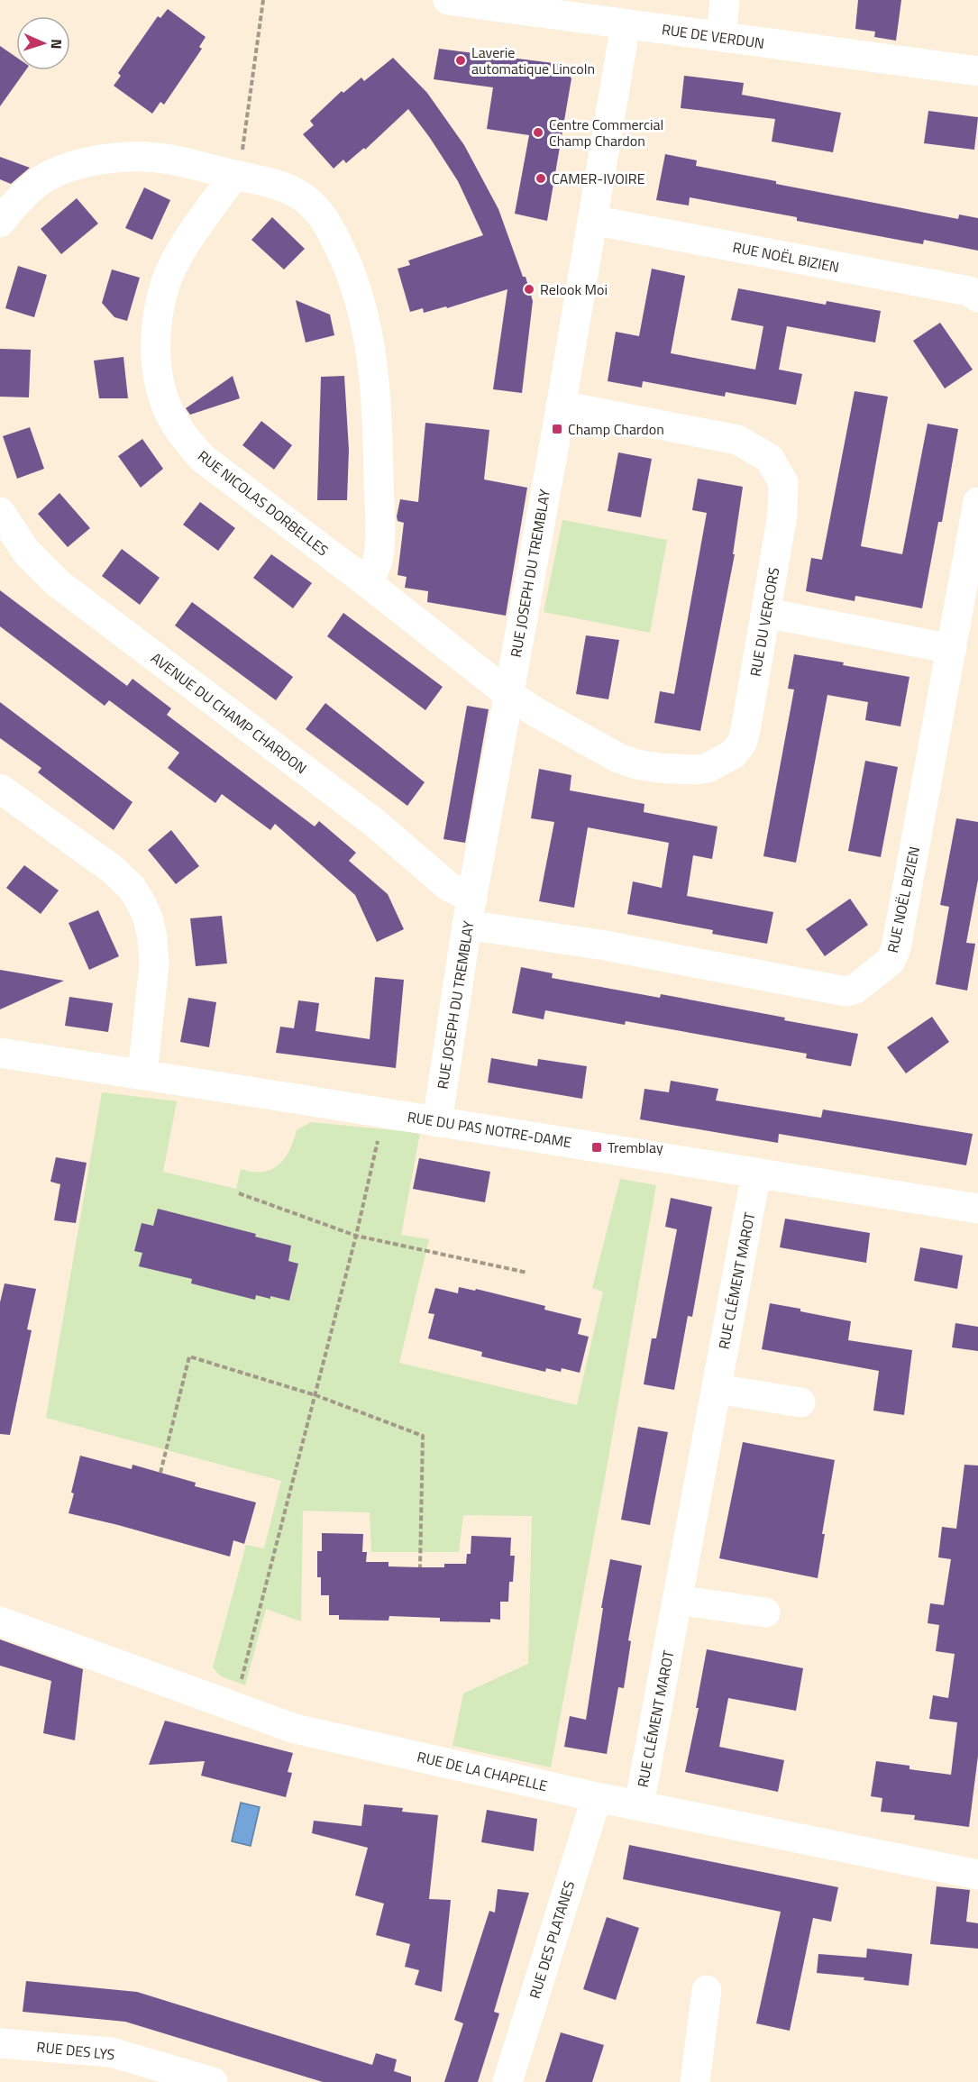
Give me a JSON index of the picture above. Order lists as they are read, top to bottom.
{
  "streets": {
    "street": [
      "RUE DE VERDUN",
      "RUE NOËL BIZIEN",
      "RUE NICOLAS DORBELLES",
      "RUE JOSEPH DU TREMBLAY",
      "RUE DU VERCORS",
      "AVENUE DU CHAMP CHARDON",
      "RUE DU PAS NOTRE-DAME",
      "RUE CLÉMENT MAROT",
      "RUE DE LA CHAPELLE",
      "RUE DES PLATANES",
      "RUE DES LYS"
    ]
  },
  "crossings": [
    ["RUE DE VERDUN", "RUE JOSEPH DU TREMBLAY"],
    ["RUE NOËL BIZIEN", "RUE JOSEPH DU TREMBLAY"],
    ["RUE NOËL BIZIEN", "AVENUE DU CHAMP CHARDON"],
    ["RUE NICOLAS DORBELLES", "RUE JOSEPH DU TREMBLAY"],
    ["RUE NICOLAS DORBELLES", "RUE DU VERCORS"],
    ["RUE JOSEPH DU TREMBLAY", "RUE DU VERCORS"],
    ["RUE JOSEPH DU TREMBLAY", "AVENUE DU CHAMP CHARDON"],
    ["RUE JOSEPH DU TREMBLAY", "RUE DU PAS NOTRE-DAME"],
    ["RUE DU PAS NOTRE-DAME", "RUE CLÉMENT MAROT"],
    ["RUE CLÉMENT MAROT", "RUE DE LA CHAPELLE"],
    ["RUE DE LA CHAPELLE", "RUE DES PLATANES"]
  ],
  "places": {
    "other": [
      "Laverie automatique Lincoln",
      "Centre Commercial Champ Chardon",
      "CAMER-IVOIRE",
      "Relook Moi"
    ],
    "transit": ["Champ Chardon", "Tremblay"]
  },
  "north": "right"
}
